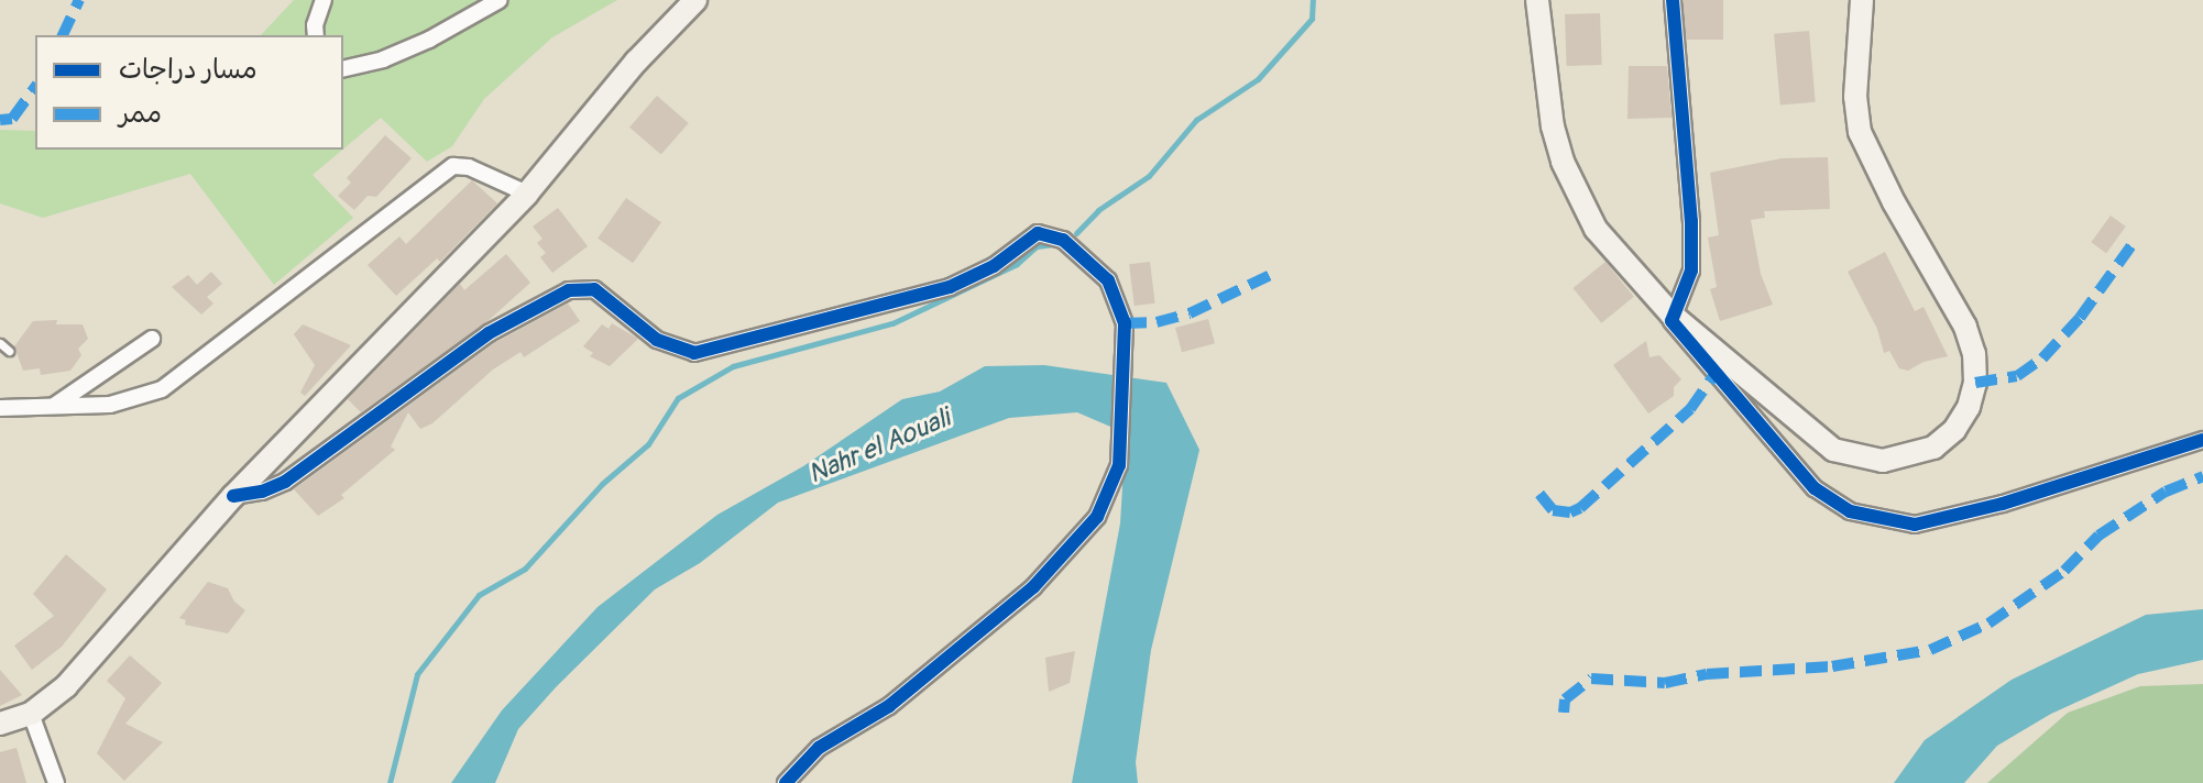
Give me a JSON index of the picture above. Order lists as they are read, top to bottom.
{
  "water": ["Nahr el Aouali"],
  "legend": ["مسار دراجات", "ممر"]
}
